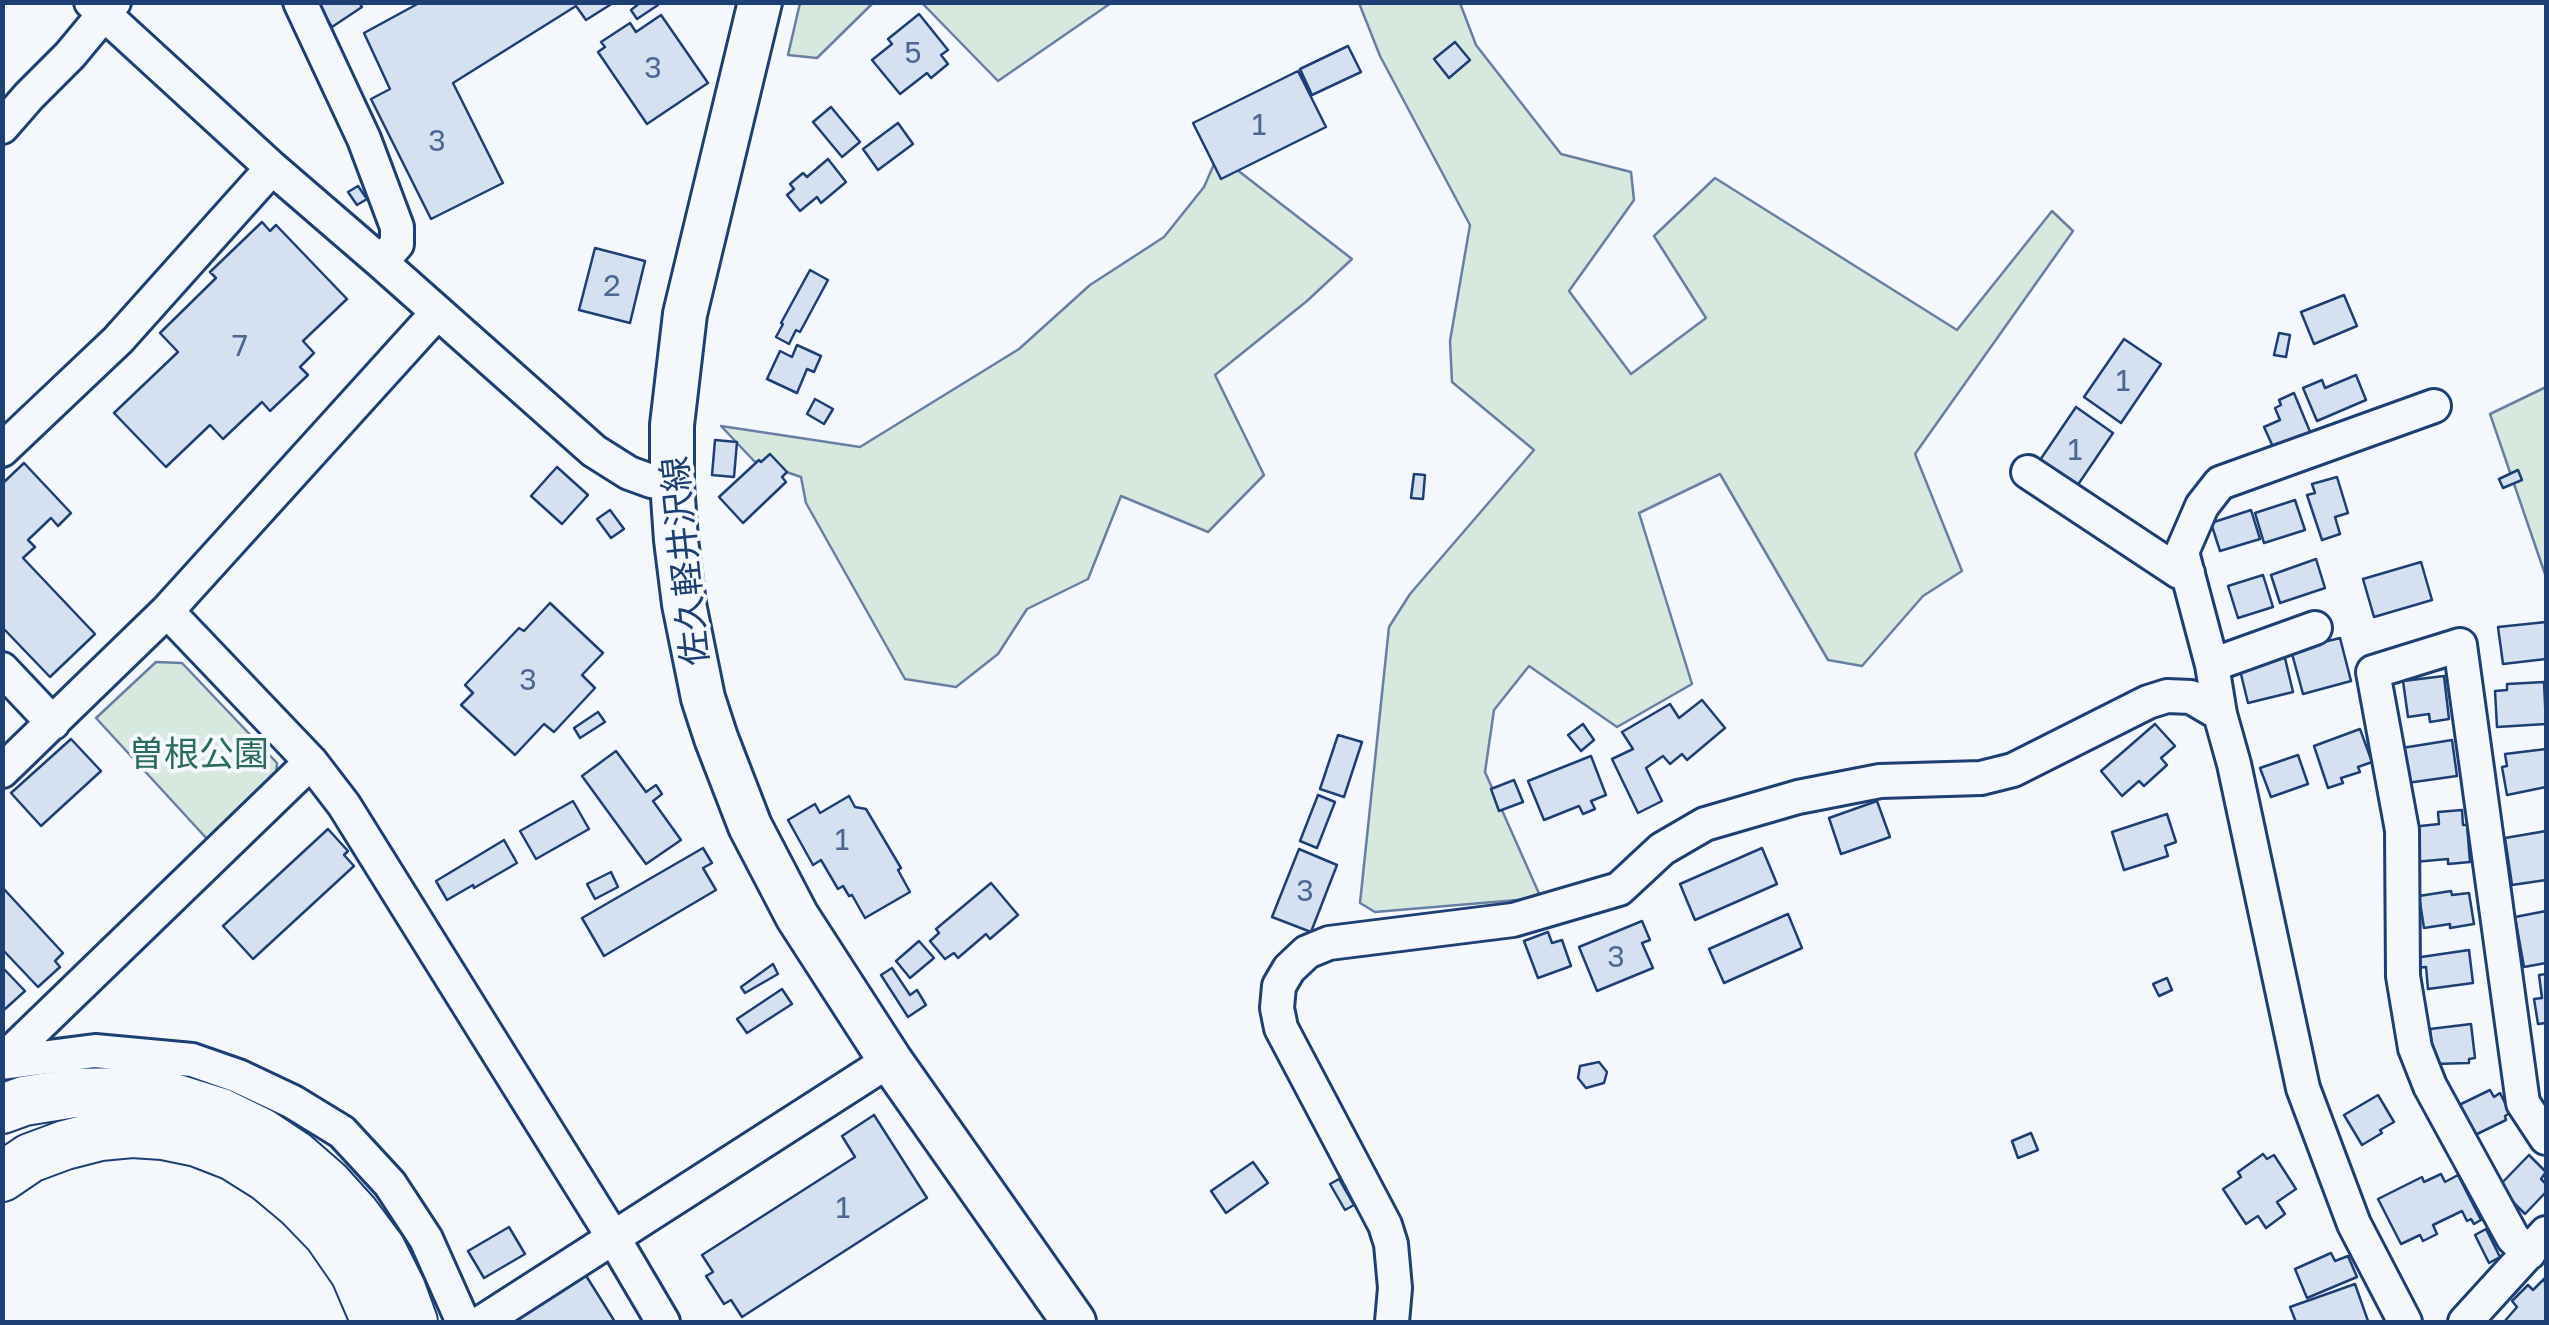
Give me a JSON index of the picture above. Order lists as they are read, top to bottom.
{
  "streets": {
    "main road": ["佐久軽井沢線"]
  },
  "parks": ["曽根公園"],
  "house_numbers": [
    "5",
    "3",
    "1",
    "3",
    "2",
    "7",
    "1",
    "1",
    "3",
    "1",
    "3",
    "3",
    "1"
  ]
}
